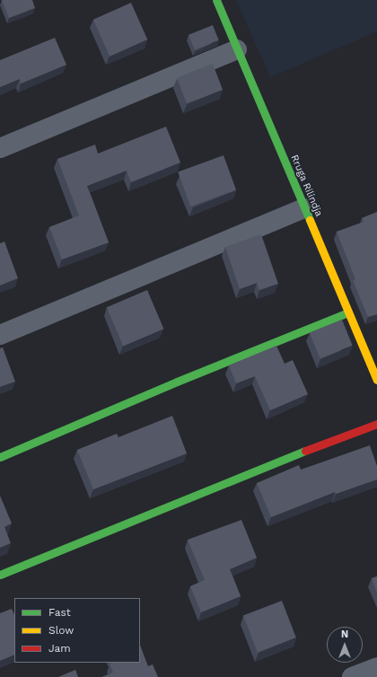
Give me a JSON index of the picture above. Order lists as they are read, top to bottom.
{
  "streets": {
    "street": ["Rruga Rilindja"]
  },
  "legend": ["Fast", "Slow", "Jam"],
  "north": "top"
}
